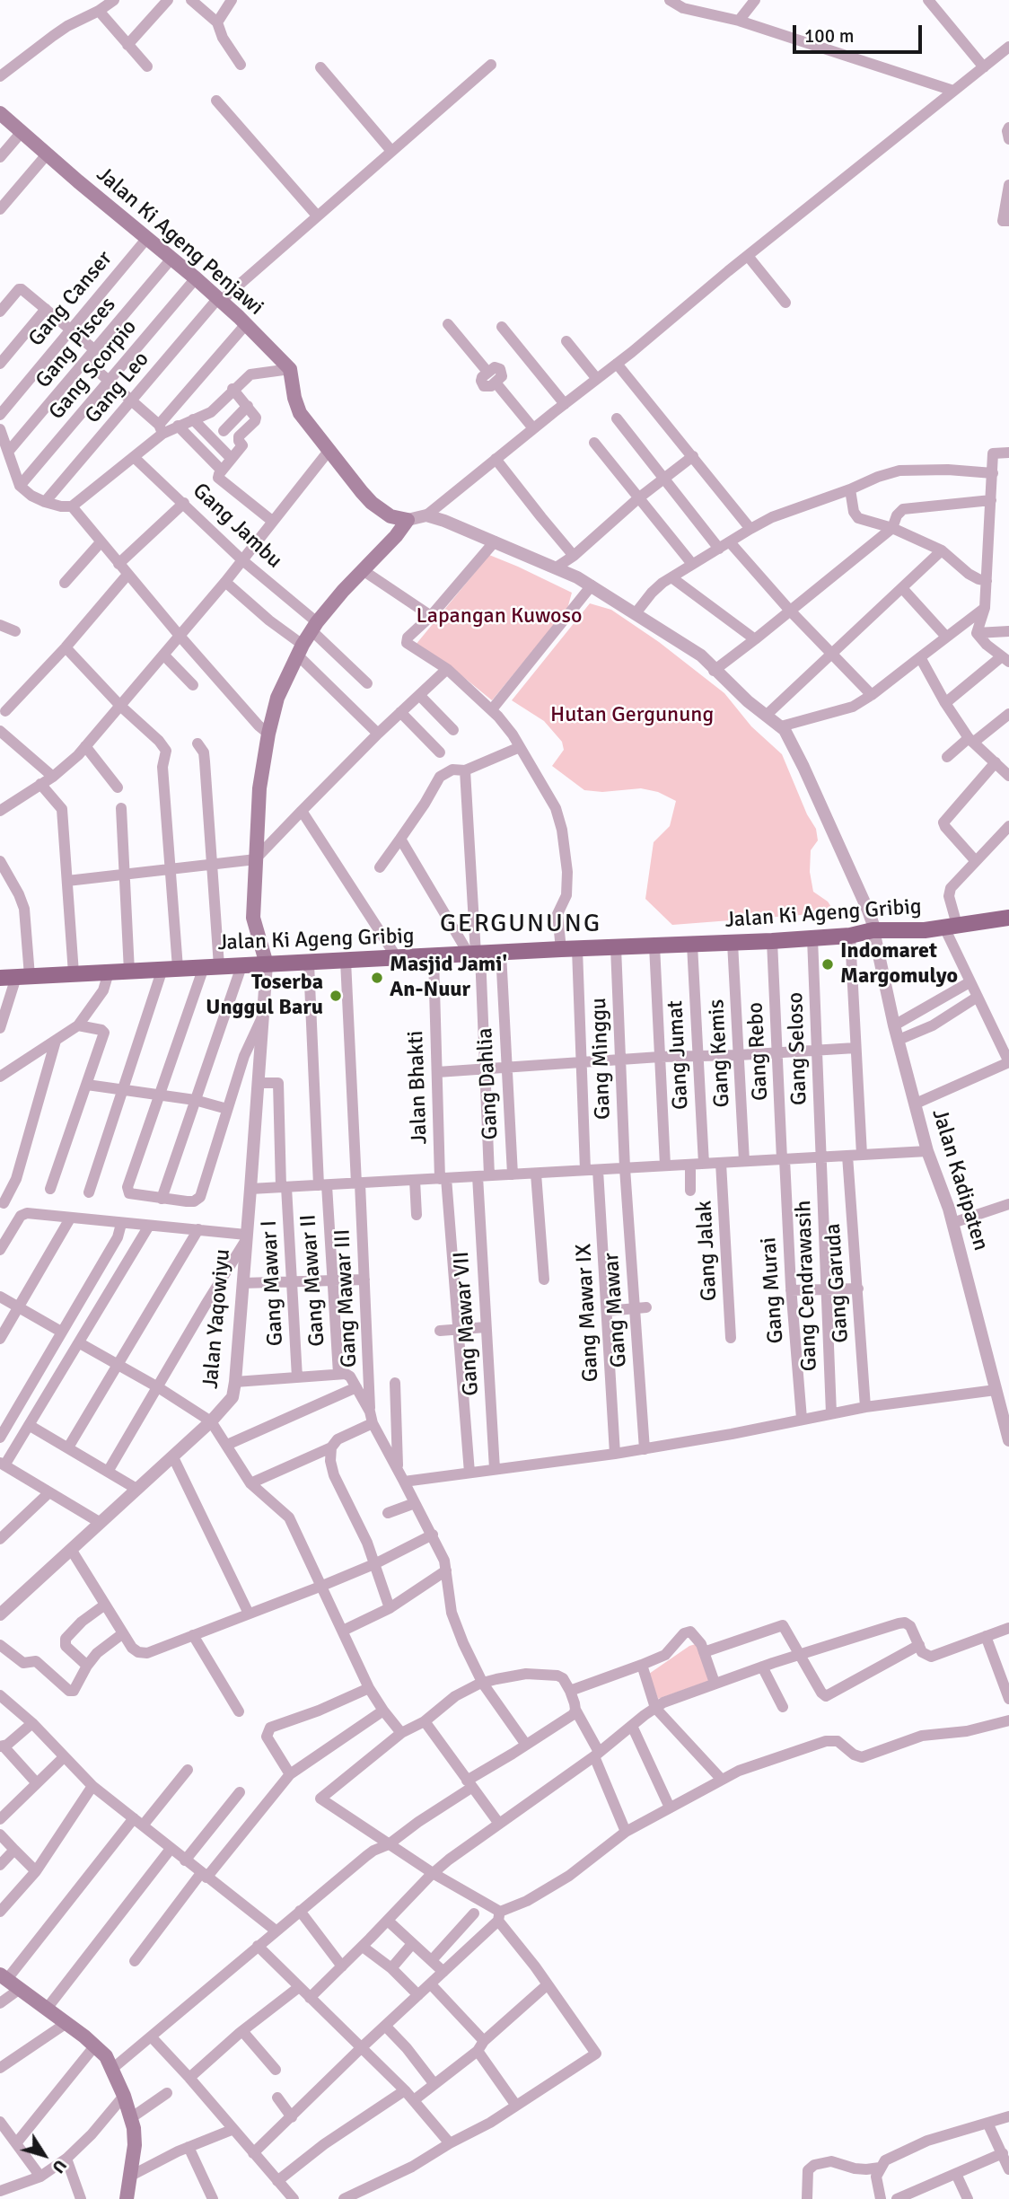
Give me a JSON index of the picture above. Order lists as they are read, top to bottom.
{
  "streets": {
    "main road": ["Jalan Ki Ageng Penjawi", "Jalan Ki Ageng Gribig"],
    "street": [
      "Gang Canser",
      "Gang Pisces",
      "Gang Scorpio",
      "Gang Leo",
      "Gang Jambu",
      "Gang Seloso",
      "Gang Rebo",
      "Gang Kemis",
      "Gang Jumat",
      "Gang Minggu",
      "Gang Dahlia",
      "Jalan Bhakti",
      "Jalan Kadipaten",
      "Gang Jalak",
      "Gang Mawar II",
      "Gang Mawar I",
      "Gang Garuda",
      "Gang Cendrawasih",
      "Gang Murai",
      "Gang Mawar III",
      "Gang Mawar",
      "Gang Mawar IX",
      "Jalan Yaqowiyu",
      "Gang Mawar VII"
    ]
  },
  "crossings": [
    ["Jalan Ki Ageng Penjawi", "Gang Canser"],
    ["Jalan Ki Ageng Penjawi", "Gang Pisces"],
    ["Jalan Ki Ageng Penjawi", "Gang Scorpio"],
    ["Jalan Ki Ageng Penjawi", "Gang Leo"],
    ["Jalan Ki Ageng Gribig", "Gang Seloso"],
    ["Jalan Ki Ageng Gribig", "Gang Rebo"],
    ["Jalan Ki Ageng Gribig", "Gang Kemis"],
    ["Jalan Ki Ageng Gribig", "Gang Jumat"],
    ["Jalan Ki Ageng Gribig", "Gang Minggu"],
    ["Jalan Ki Ageng Gribig", "Gang Dahlia"],
    ["Jalan Ki Ageng Gribig", "Jalan Bhakti"],
    ["Jalan Ki Ageng Gribig", "Jalan Kadipaten"],
    ["Jalan Ki Ageng Gribig", "Gang Mawar II"],
    ["Jalan Ki Ageng Gribig", "Gang Mawar III"],
    ["Jalan Ki Ageng Gribig", "Jalan Yaqowiyu"],
    ["Jalan Ki Ageng Gribig", "Gang Mawar VII"],
    ["Gang Seloso", "Gang Cendrawasih"],
    ["Gang Rebo", "Gang Murai"],
    ["Gang Minggu", "Gang Mawar"],
    ["Gang Mawar I", "Jalan Yaqowiyu"]
  ],
  "districts": ["GERGUNUNG"],
  "parks": ["Lapangan Kuwoso", "Hutan Gergunung"],
  "places": ["Indomaret Margomulyo", "Masjid Jami' An-Nuur", "Toserba Unggul Baru"],
  "scale_bar": "100 m",
  "north": "bottom right"
}
